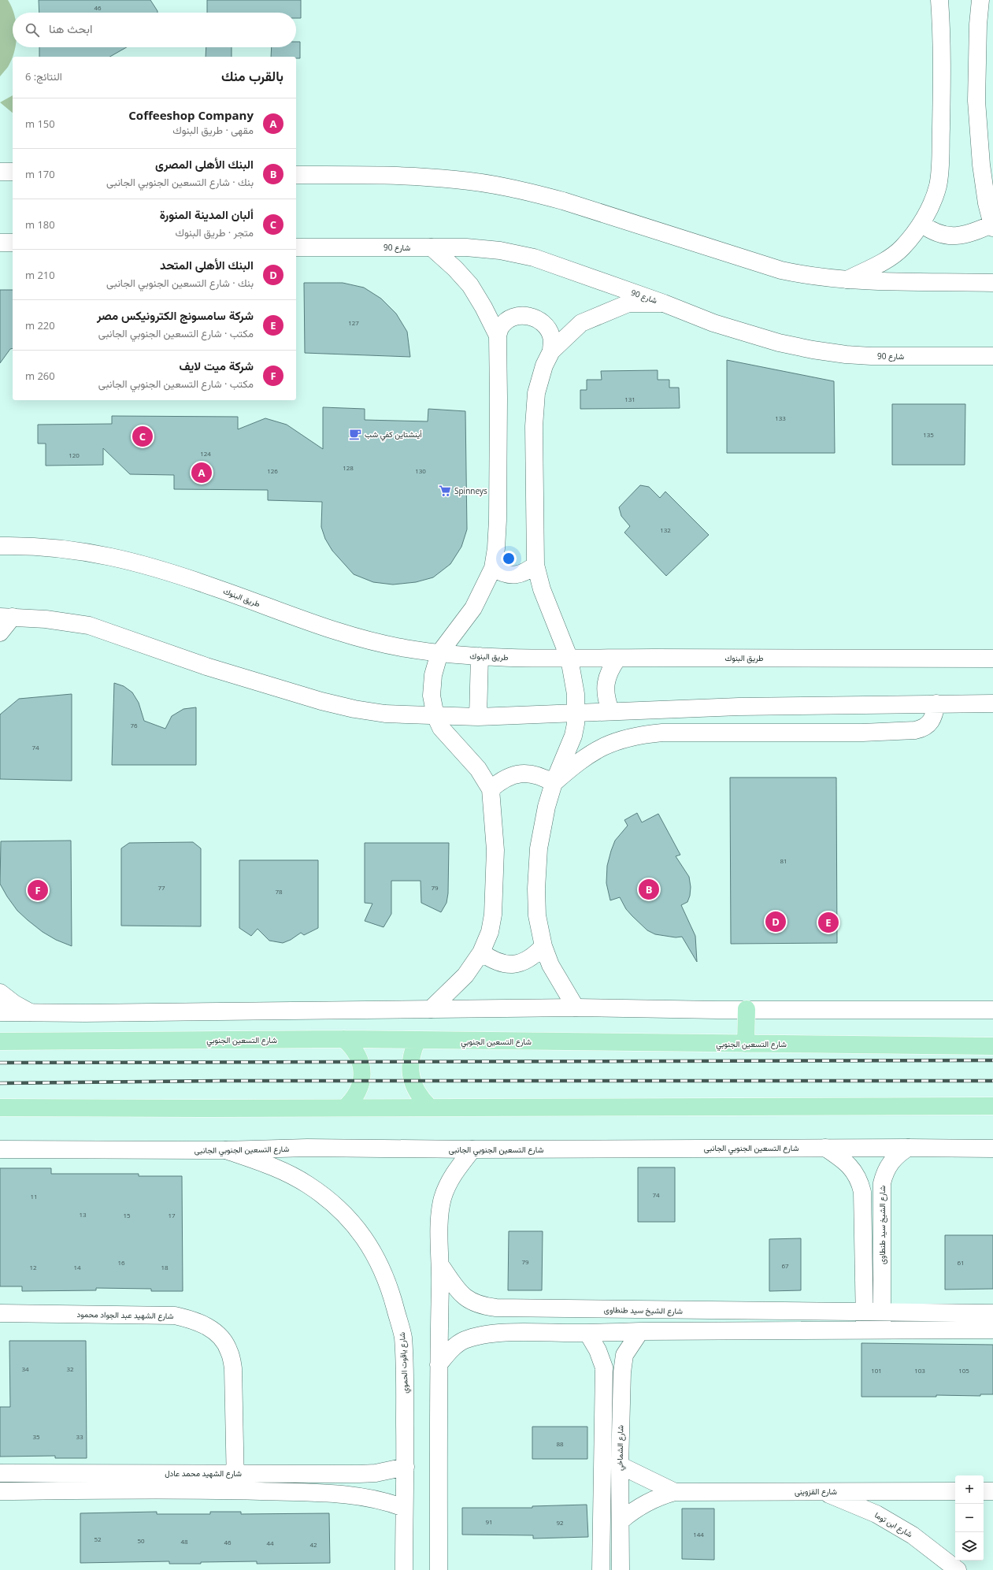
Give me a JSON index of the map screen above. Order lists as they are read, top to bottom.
{
  "streets": {
    "highway": ["شارع التسعين الجنوبي"],
    "street": [
      "شارع 90",
      "طريق البنوك",
      "شارع التسعين الجنوبي الجانبى",
      "شارع الشيخ سيد طنطاوى",
      "شارع الشهيد عبد الجواد محمود",
      "شارع ياقوت الحموي",
      "شارع الشماخي",
      "شارع الشهيد محمد عادل",
      "شارع القزوينى",
      "شارع ابن توما"
    ]
  },
  "crossings": [
    ["شارع التسعين الجنوبي الجانبى", "شارع الشيخ سيد طنطاوى"],
    ["شارع التسعين الجنوبي الجانبى", "شارع ياقوت الحموي"],
    ["شارع الشهيد عبد الجواد محمود", "شارع الشهيد محمد عادل"],
    ["شارع ياقوت الحموي", "شارع الشهيد محمد عادل"],
    ["شارع الشماخي", "شارع القزوينى"],
    ["شارع القزوينى", "شارع ابن توما"]
  ],
  "places": {
    "cafe": ["أينشتاين كفي شب"],
    "supermarket": ["Spinneys"]
  },
  "house_numbers": [
    "46",
    "127",
    "131",
    "133",
    "135",
    "124",
    "120",
    "128",
    "126",
    "130",
    "132",
    "76",
    "74",
    "81",
    "77",
    "79",
    "78",
    "74",
    "11",
    "13",
    "15",
    "17",
    "79",
    "16",
    "61",
    "67",
    "12",
    "14",
    "18",
    "34",
    "32",
    "101",
    "103",
    "105",
    "35",
    "33",
    "88",
    "91",
    "92",
    "144",
    "52",
    "50",
    "48",
    "46",
    "44",
    "42"
  ],
  "page": {
    "search": "ابحث هنا",
    "heading": ["بالقرب منك", "النتائج: 6"],
    "list": [
      {
        "mark": "A",
        "name": "Coffeeshop Company",
        "note": "مقهى · طريق البنوك",
        "value": "150 m"
      },
      {
        "mark": "B",
        "name": "البنك الأهلى المصرى",
        "note": "بنك · شارع التسعين الجنوبي الجانبى",
        "value": "170 m"
      },
      {
        "mark": "C",
        "name": "ألبان المدينة المنورة",
        "note": "متجر · طريق البنوك",
        "value": "180 m"
      },
      {
        "mark": "D",
        "name": "البنك الأهلى المتحد",
        "note": "بنك · شارع التسعين الجنوبي الجانبى",
        "value": "210 m"
      },
      {
        "mark": "E",
        "name": "شركة سامسونج الكترونيكس مصر",
        "note": "مكتب · شارع التسعين الجنوبي الجانبى",
        "value": "220 m"
      },
      {
        "mark": "F",
        "name": "شركة ميت لايف",
        "note": "مكتب · شارع التسعين الجنوبي الجانبى",
        "value": "260 m"
      }
    ],
    "pins": [
      "C",
      "A",
      "B",
      "F",
      "D",
      "E"
    ],
    "map_buttons": ["+", "−"]
  }
}
